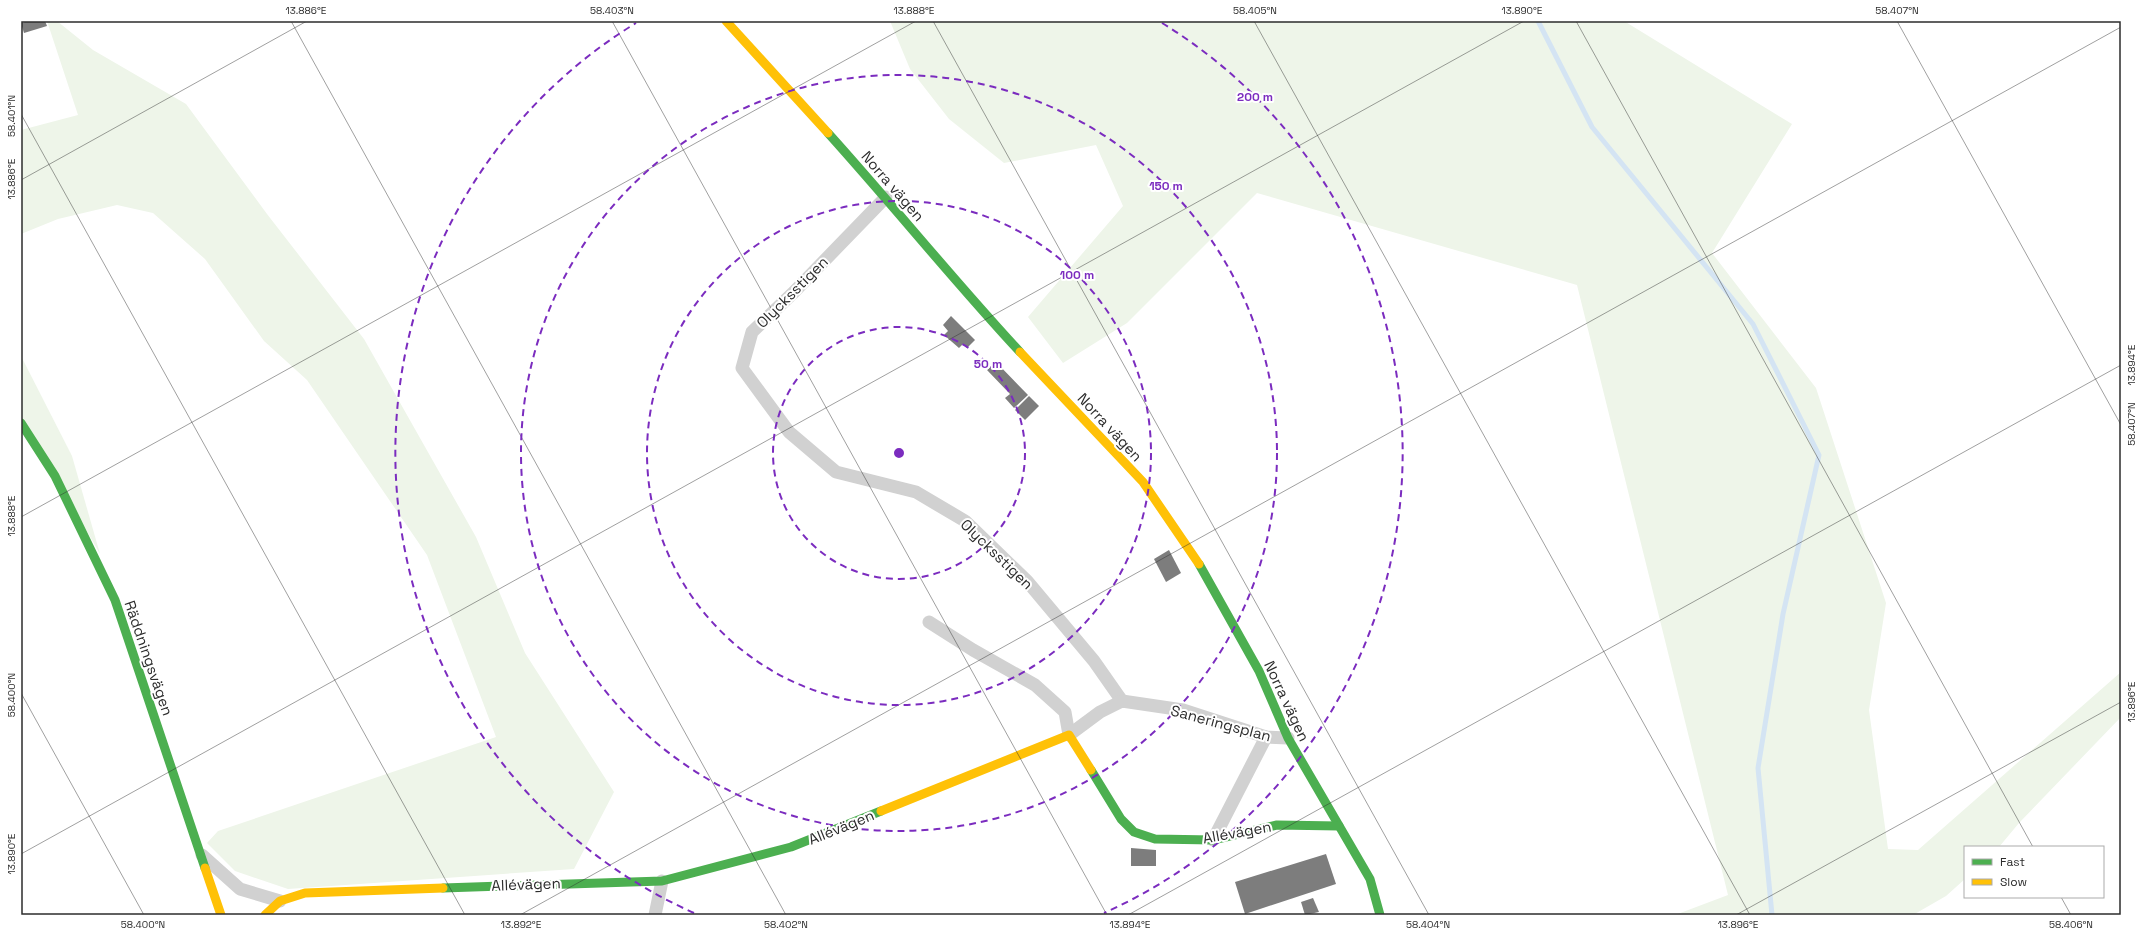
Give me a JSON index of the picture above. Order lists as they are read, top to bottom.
{
  "streets": {
    "street": [
      "Norra vägen",
      "Olycksstigen",
      "Räddningsvägen",
      "Saneringsplan",
      "Allévägen"
    ]
  },
  "crossings": [
    ["Norra vägen", "Olycksstigen"],
    ["Norra vägen", "Saneringsplan"],
    ["Norra vägen", "Allévägen"],
    ["Olycksstigen", "Saneringsplan"]
  ],
  "legend": ["Fast", "Slow"],
  "coordinates": [
    "13.886°E",
    "58.403°N",
    "13.888°E",
    "58.405°N",
    "13.890°E",
    "58.407°N",
    "58.401°N",
    "13.894°E",
    "58.400°N",
    "13.896°E",
    "13.892°E",
    "58.402°N",
    "58.404°N",
    "58.406°N"
  ],
  "rings": [
    "200 m",
    "150 m",
    "100 m",
    "50 m"
  ]
}
